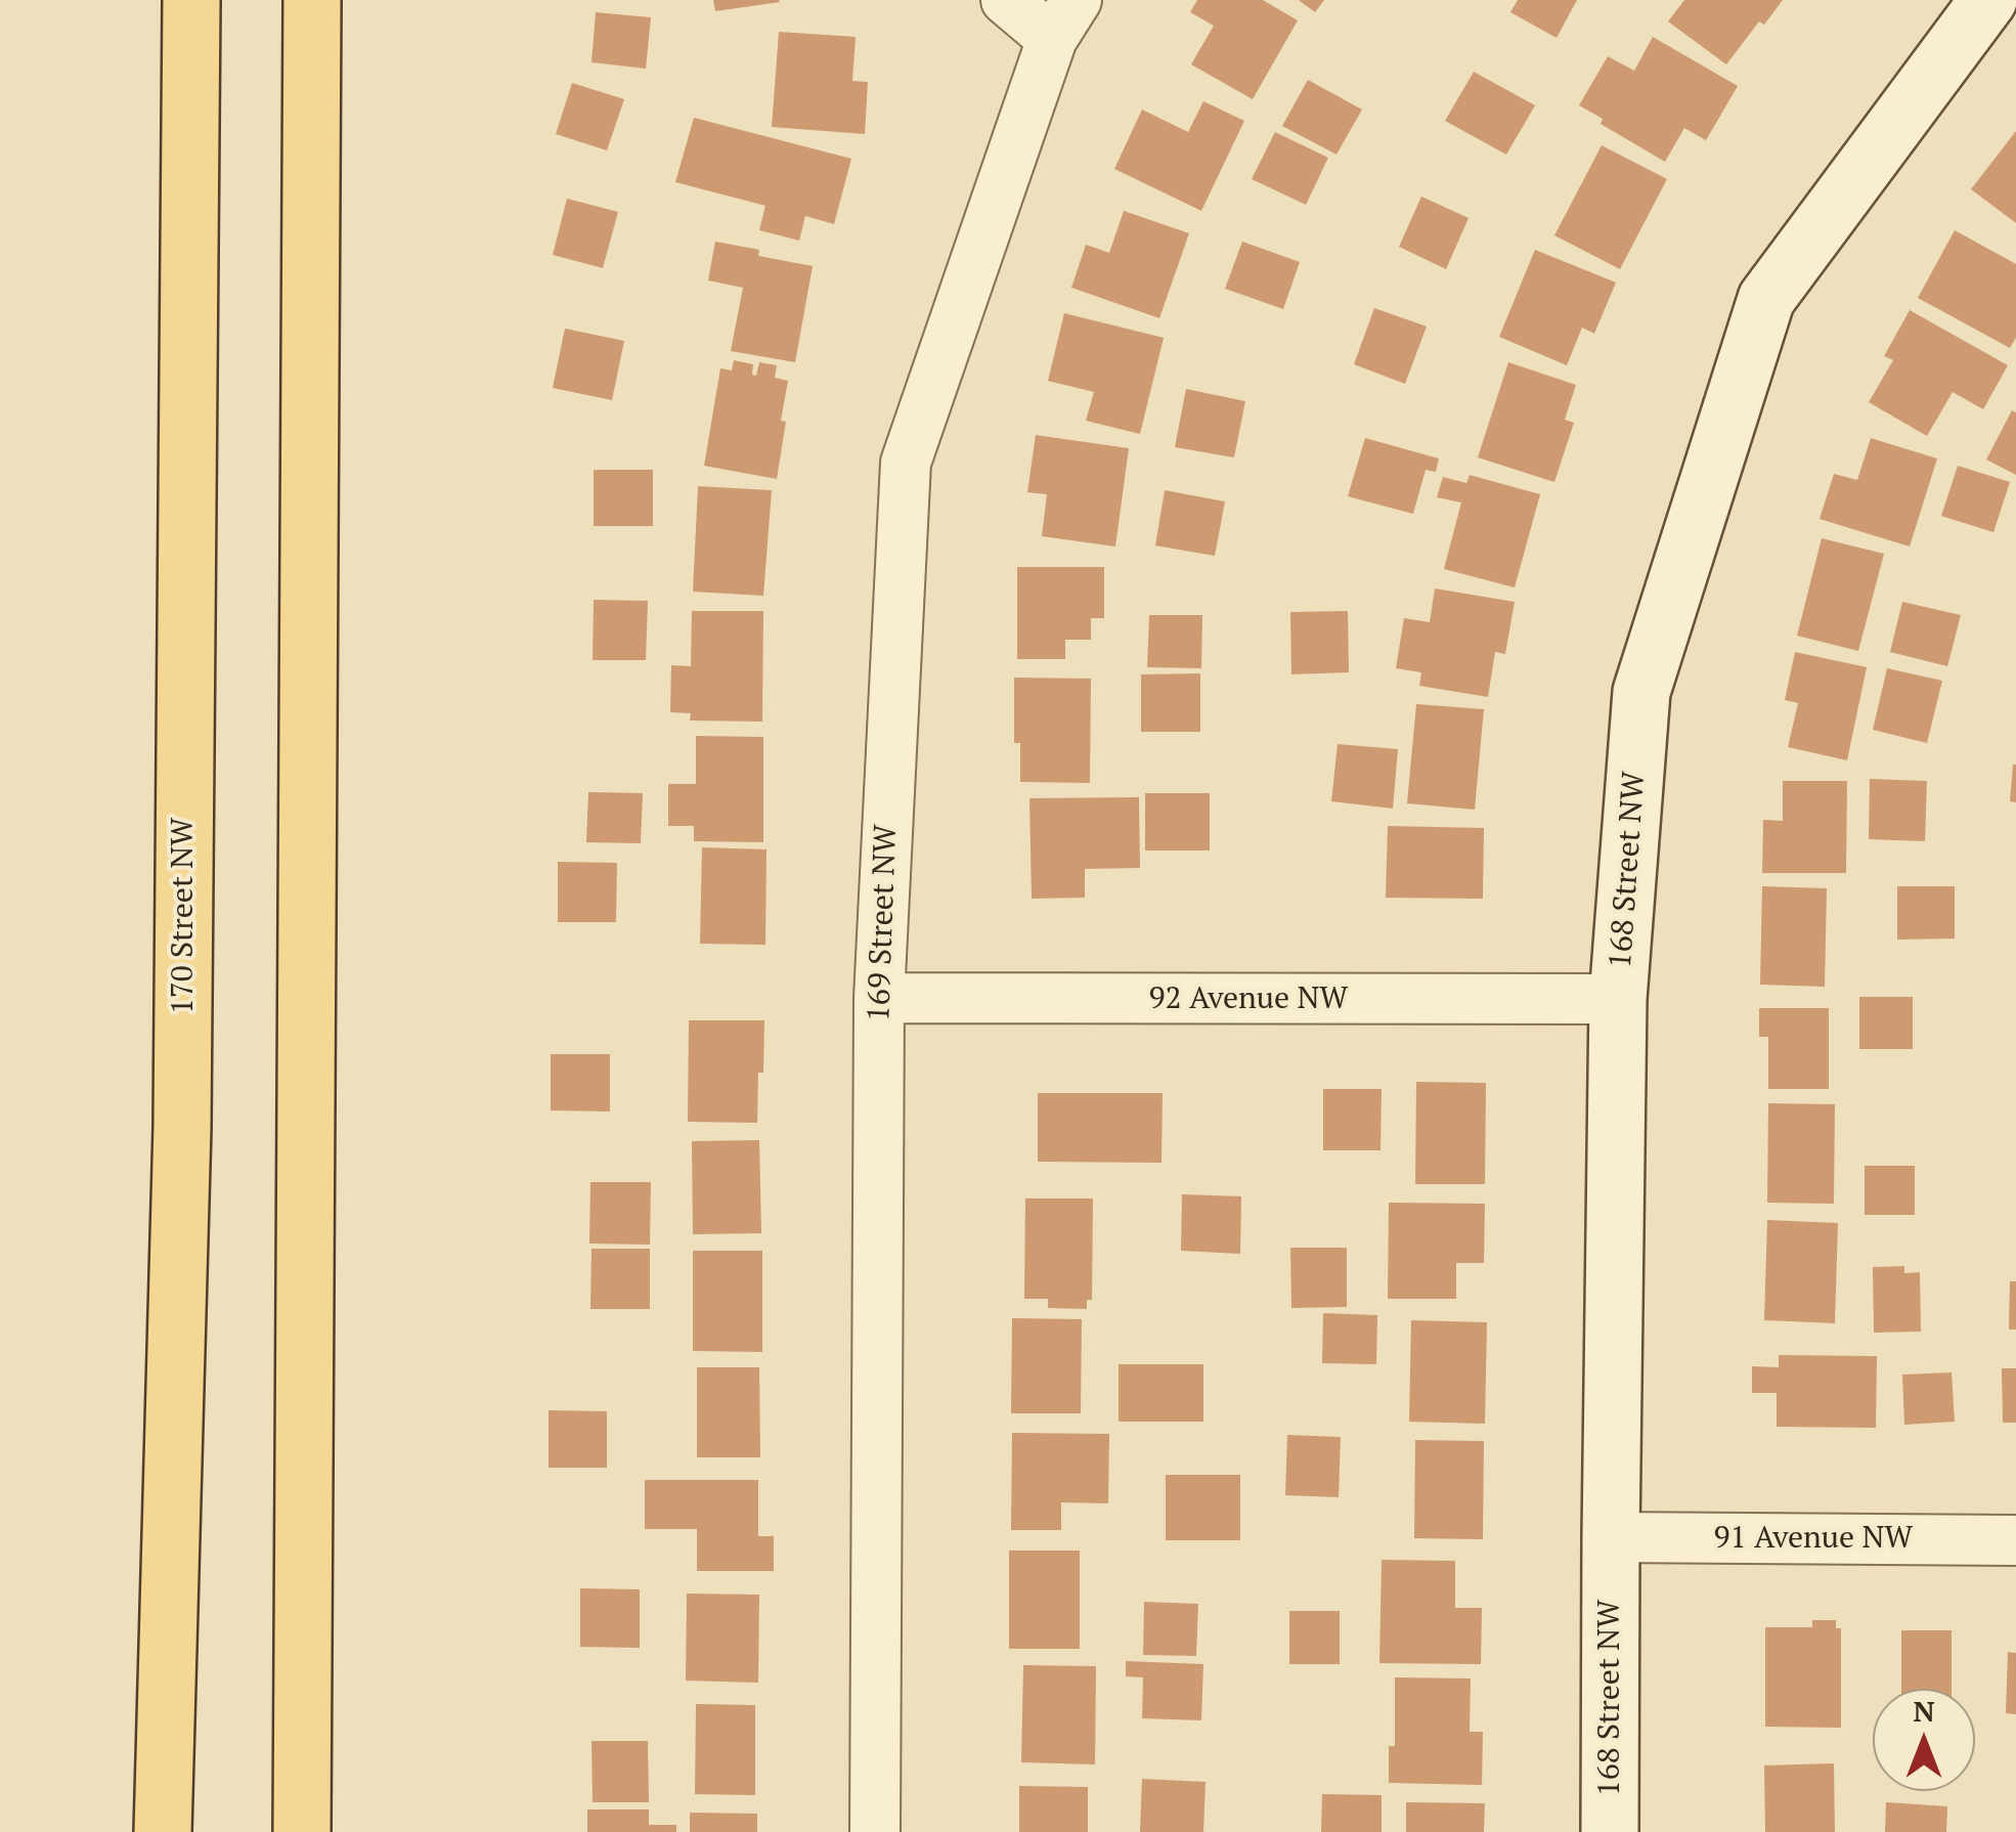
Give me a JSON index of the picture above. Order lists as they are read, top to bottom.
{
  "streets": {
    "main road": ["170 Street NW"],
    "street": [
      "168 Street NW",
      "169 Street NW",
      "92 Avenue NW",
      "91 Avenue NW"
    ]
  },
  "crossings": [
    ["168 Street NW", "92 Avenue NW"],
    ["168 Street NW", "91 Avenue NW"],
    ["169 Street NW", "92 Avenue NW"]
  ],
  "north": "top"
}
